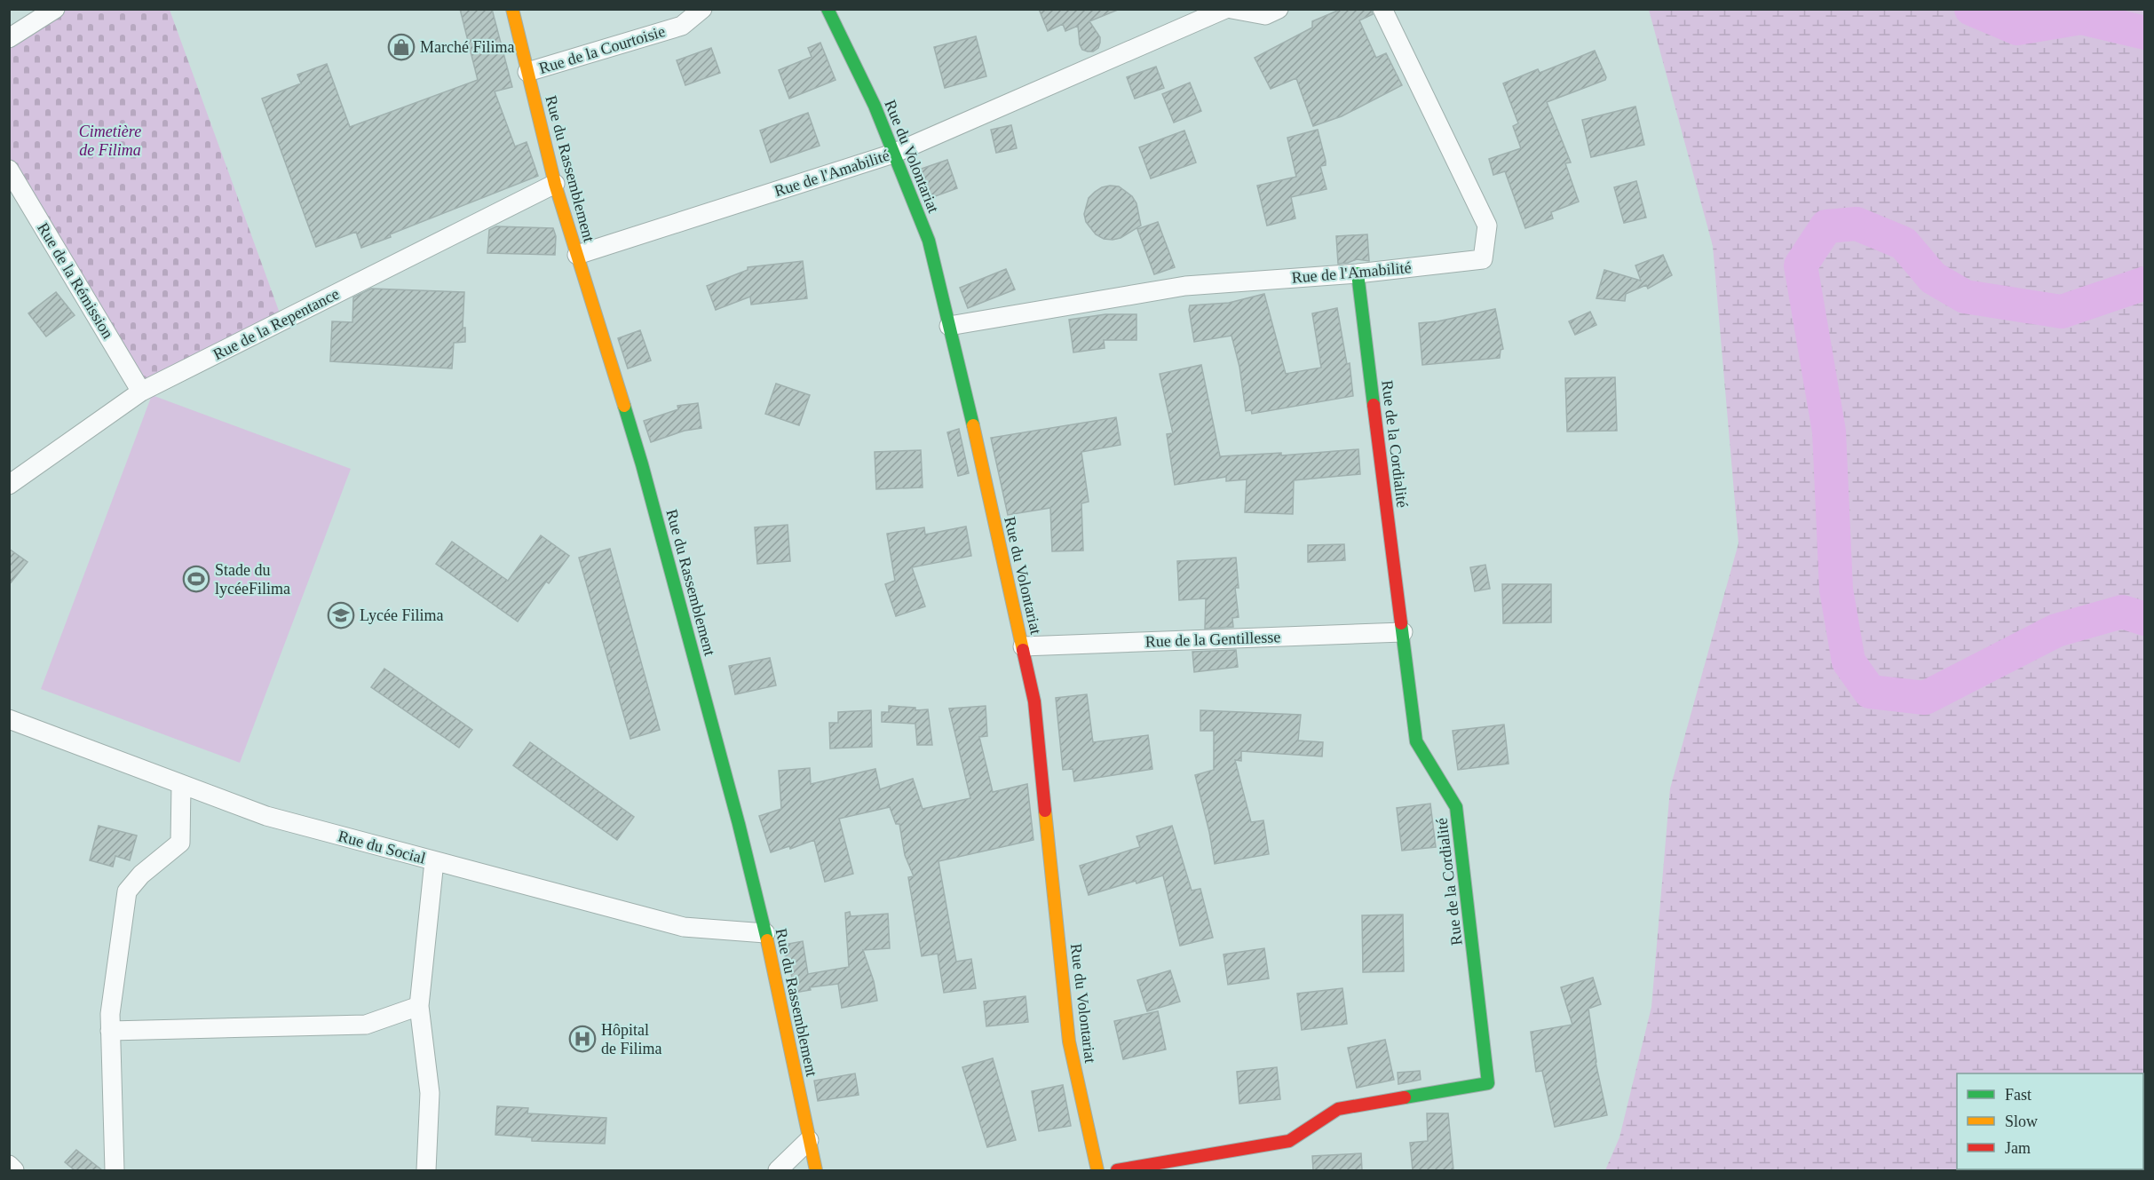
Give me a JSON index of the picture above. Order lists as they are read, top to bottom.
{
  "streets": {
    "street": [
      "Rue de la Courtoisie",
      "Rue du Volontariat",
      "Rue du Rassemblement",
      "Rue de l'Amabilité",
      "Rue de la Rémission",
      "Rue de la Repentance",
      "Rue de la Cordialité",
      "Rue de la Gentillesse",
      "Rue du Social"
    ]
  },
  "crossings": [
    ["Rue de la Courtoisie", "Rue du Rassemblement"],
    ["Rue du Volontariat", "Rue de l'Amabilité"],
    ["Rue du Volontariat", "Rue de la Gentillesse"],
    ["Rue du Rassemblement", "Rue de l'Amabilité"],
    ["Rue du Rassemblement", "Rue de la Repentance"],
    ["Rue du Rassemblement", "Rue du Social"],
    ["Rue de l'Amabilité", "Rue de la Cordialité"],
    ["Rue de la Rémission", "Rue de la Repentance"],
    ["Rue de la Cordialité", "Rue de la Gentillesse"]
  ],
  "parks": ["Cimetière de Filima"],
  "places": {
    "shop": ["Marché Filima"],
    "sports": ["Stade du lycéeFilima"],
    "school or university": ["Lycée Filima"],
    "hospital": ["Hôpital de Filima"]
  },
  "legend": ["Fast", "Slow", "Jam"]
}
